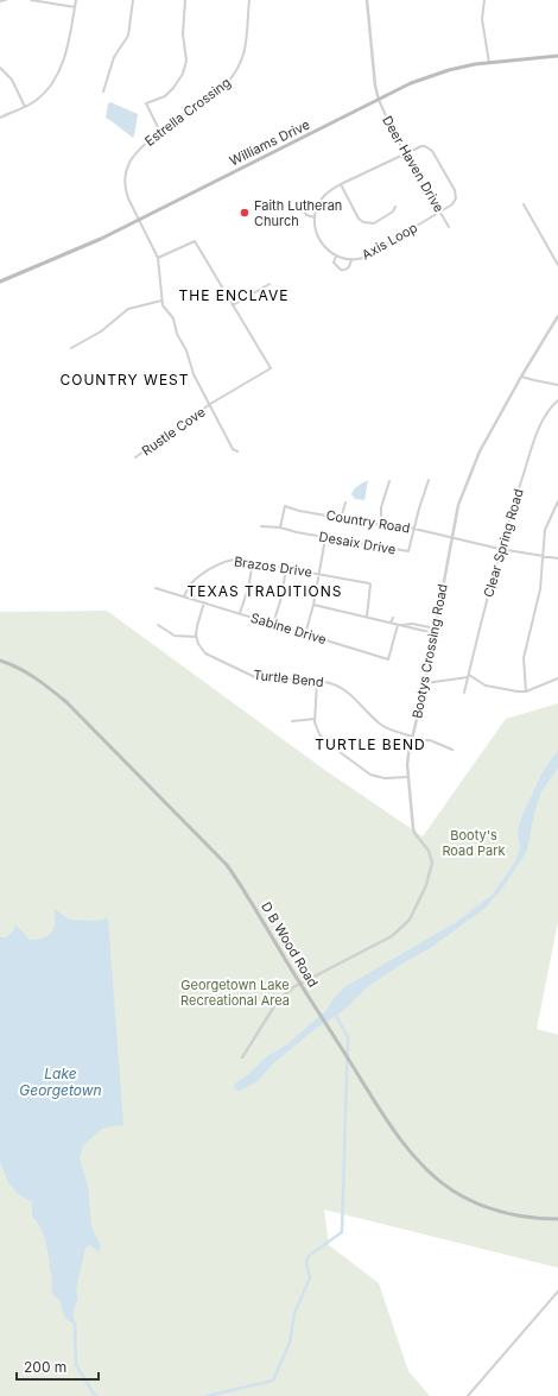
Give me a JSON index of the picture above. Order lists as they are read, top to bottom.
{
  "streets": {
    "main road": ["Williams Drive", "D B Wood Road"],
    "street": [
      "Estrella Crossing",
      "Deer Haven Drive",
      "Axis Loop",
      "Rustle Cove",
      "Country Road",
      "Desaix Drive",
      "Clear Spring Road",
      "Brazos Drive",
      "Sabine Drive",
      "Bootys Crossing Road",
      "Turtle Bend"
    ]
  },
  "crossings": [
    ["Estrella Crossing", "Williams Drive"],
    ["Williams Drive", "Deer Haven Drive"],
    ["Deer Haven Drive", "Axis Loop"],
    ["Country Road", "Desaix Drive"],
    ["Country Road", "Clear Spring Road"],
    ["Country Road", "Bootys Crossing Road"],
    ["Brazos Drive", "Sabine Drive"],
    ["Bootys Crossing Road", "Turtle Bend"]
  ],
  "districts": [
    "THE ENCLAVE",
    "COUNTRY WEST",
    "TEXAS TRADITIONS",
    "TURTLE BEND"
  ],
  "water": ["Lake Georgetown"],
  "parks": ["Booty's Road Park", "Georgetown Lake Recreational Area"],
  "places": ["Faith Lutheran Church"],
  "scale_bar": "200 m"
}
